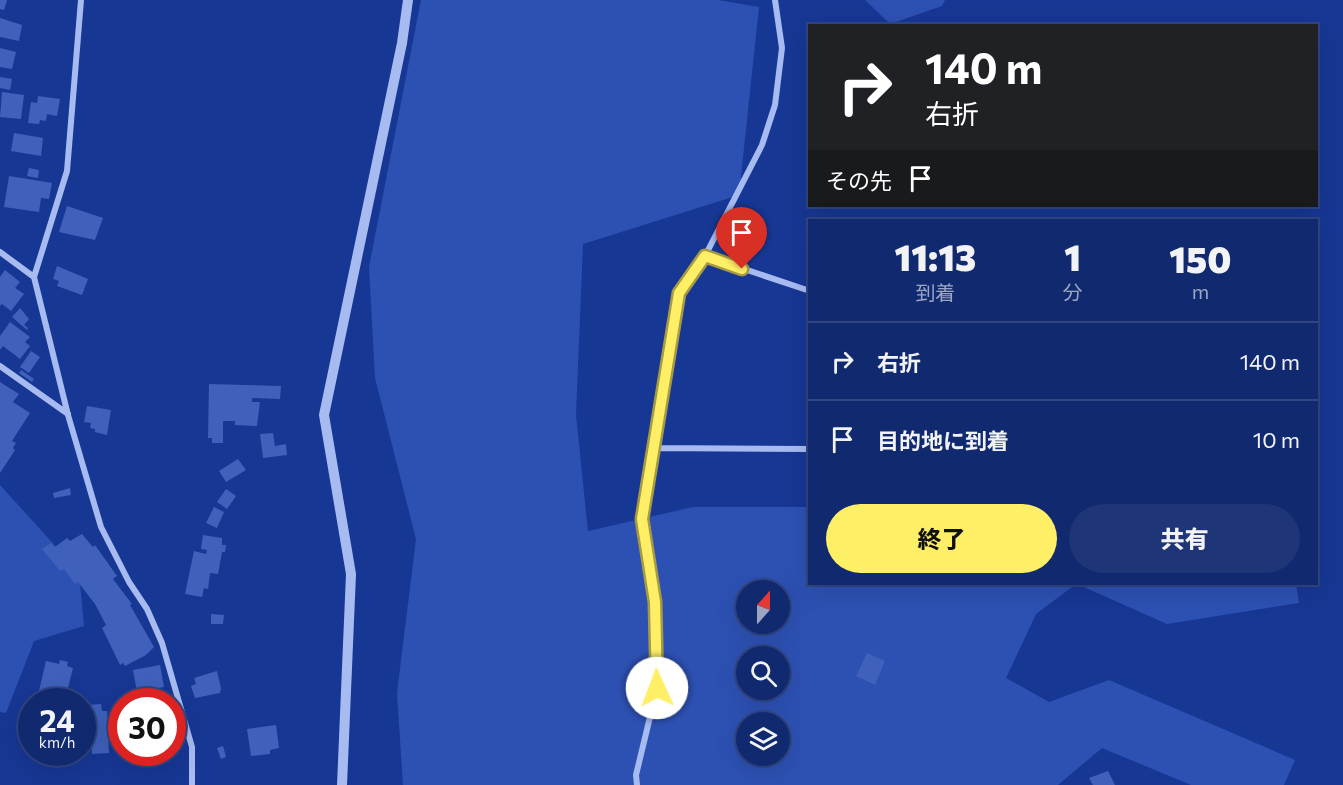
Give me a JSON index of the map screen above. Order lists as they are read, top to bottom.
{
  "north": "top",
  "page": {
    "turn": ["140 m", "右折"],
    "then": "その先",
    "eta": [
      "11:13",
      "到着",
      "1",
      "分",
      "150",
      "m"
    ],
    "list": [
      {
        "name": "右折",
        "value": "140 m"
      },
      {
        "name": "目的地に到着",
        "value": "10 m"
      }
    ],
    "buttons": ["終了", "共有"],
    "speed": "24 km/h",
    "limit": "30"
  }
}
